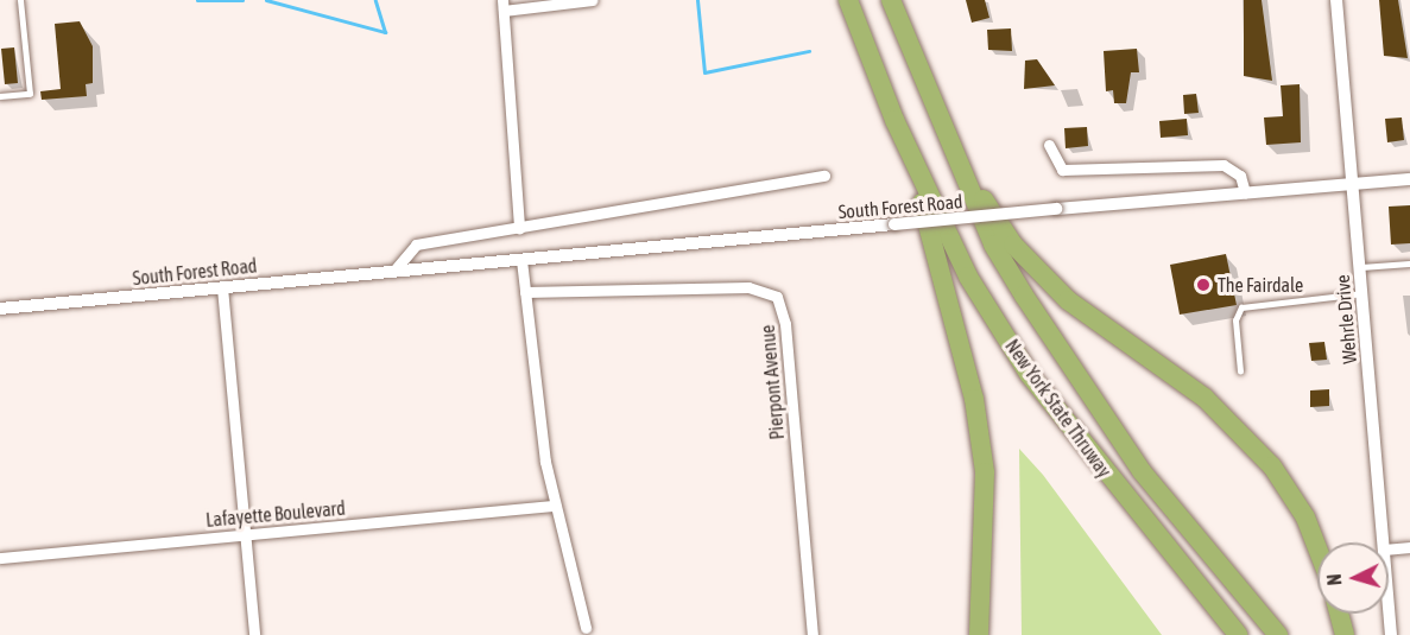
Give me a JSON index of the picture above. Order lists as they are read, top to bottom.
{
  "streets": {
    "highway": ["New York State Thruway"],
    "street": [
      "South Forest Road",
      "Wehrle Drive",
      "Pierpont Avenue",
      "Lafayette Boulevard"
    ]
  },
  "crossings": [
    ["South Forest Road", "Wehrle Drive"]
  ],
  "places": ["The Fairdale"],
  "north": "left"
}
